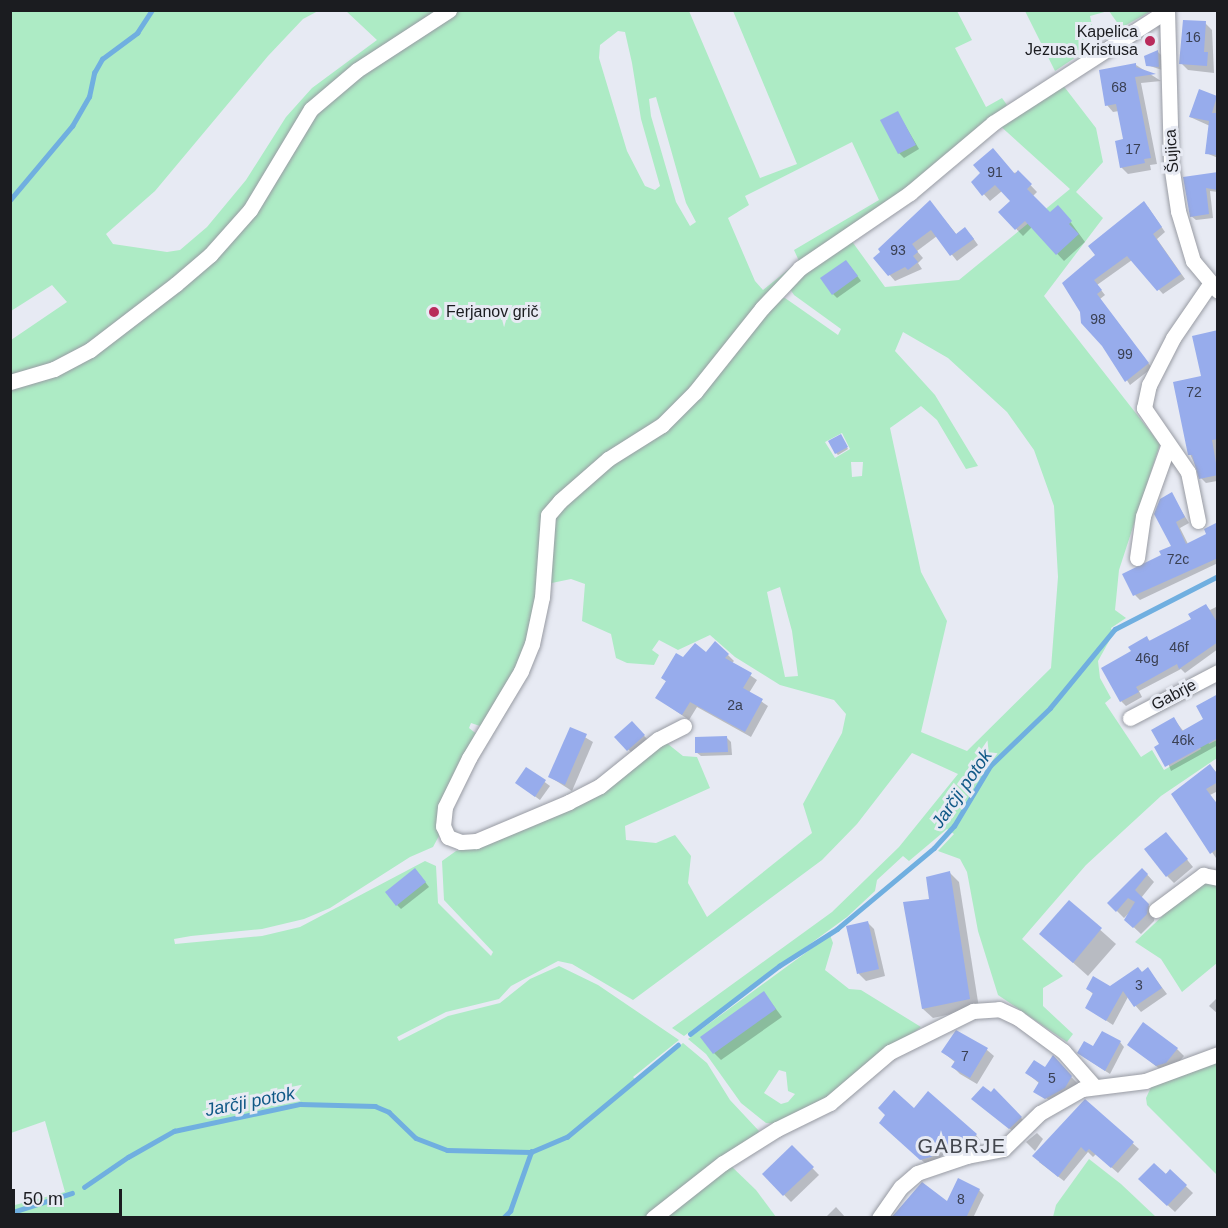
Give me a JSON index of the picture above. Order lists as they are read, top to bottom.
{
  "streets": {
    "street": ["Šujica", "Gabrje"]
  },
  "districts": ["GABRJE"],
  "water": ["Jarčji potok"],
  "places": ["Kapelica Jezusa Kristusa", "Ferjanov grič"],
  "house_numbers": [
    "16",
    "68",
    "17",
    "91",
    "93",
    "98",
    "99",
    "72",
    "72c",
    "46f",
    "46g",
    "2a",
    "46k",
    "3",
    "7",
    "5",
    "8"
  ],
  "scale_bar": "50 m"
}
